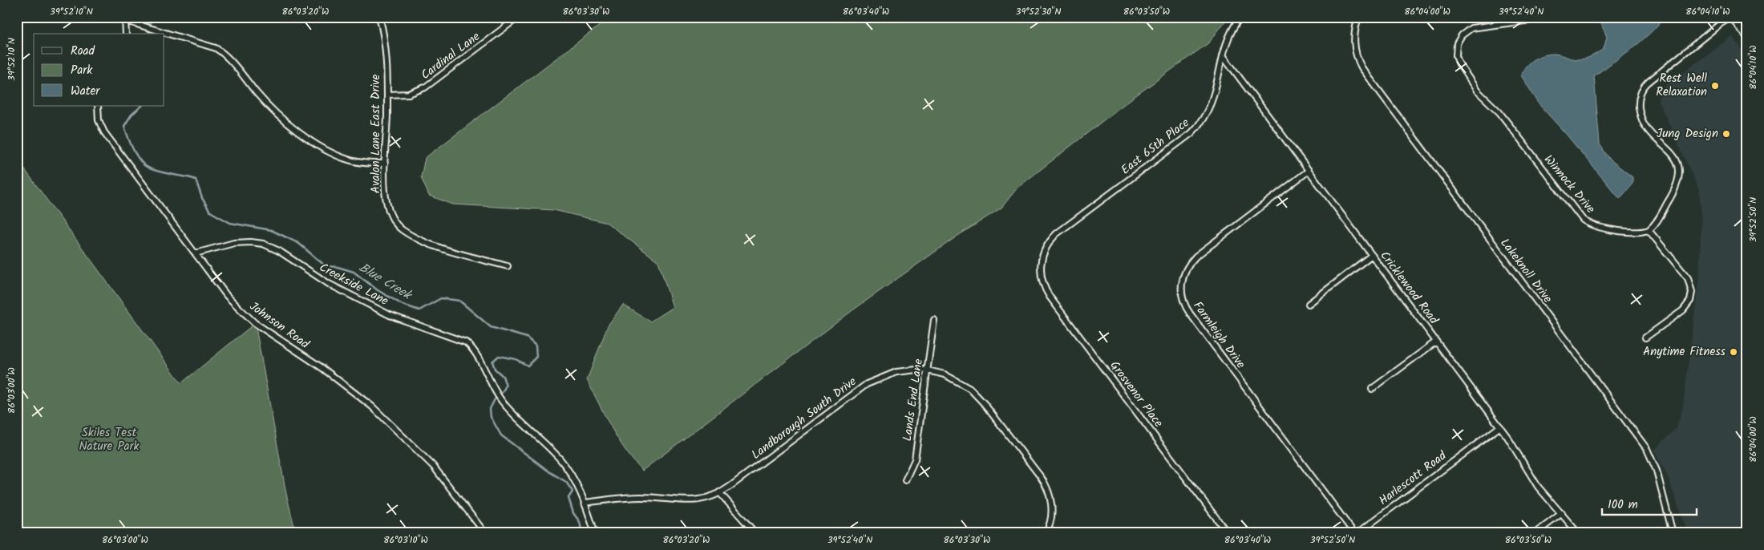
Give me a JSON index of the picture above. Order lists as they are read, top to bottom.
{
  "streets": {
    "street": [
      "Cardinal Lane",
      "Avalon Lane East Drive",
      "East 65th Place",
      "Winnock Drive",
      "Lakeknoll Drive",
      "Creekside Lane",
      "Cricklewood Road",
      "Johnson Road",
      "Farmleigh Drive",
      "Grosvenor Place",
      "Lands End Lane",
      "Landborough South Drive",
      "Harlescott Road"
    ]
  },
  "crossings": [
    ["Cardinal Lane", "Avalon Lane East Drive"],
    ["East 65th Place", "Cricklewood Road"],
    ["East 65th Place", "Grosvenor Place"],
    ["Creekside Lane", "Johnson Road"],
    ["Creekside Lane", "Landborough South Drive"],
    ["Cricklewood Road", "Farmleigh Drive"],
    ["Cricklewood Road", "Harlescott Road"],
    ["Farmleigh Drive", "Harlescott Road"],
    ["Lands End Lane", "Landborough South Drive"]
  ],
  "water": ["Blue Creek"],
  "parks": ["Skiles Test Nature Park"],
  "places": ["Rest Well Relaxation", "Jung Design", "Anytime Fitness"],
  "legend": ["Road", "Park", "Water"],
  "scale_bar": "100 m",
  "coordinates": [
    "39°52'10\"N",
    "86°03'20\"W",
    "86°03'30\"W",
    "86°03'40\"W",
    "39°52'30\"N",
    "86°03'50\"W",
    "86°04'00\"W",
    "39°52'40\"N",
    "86°04'10\"W",
    "39°52'50\"N",
    "86°03'00\"W",
    "86°03'10\"W"
  ]
}
